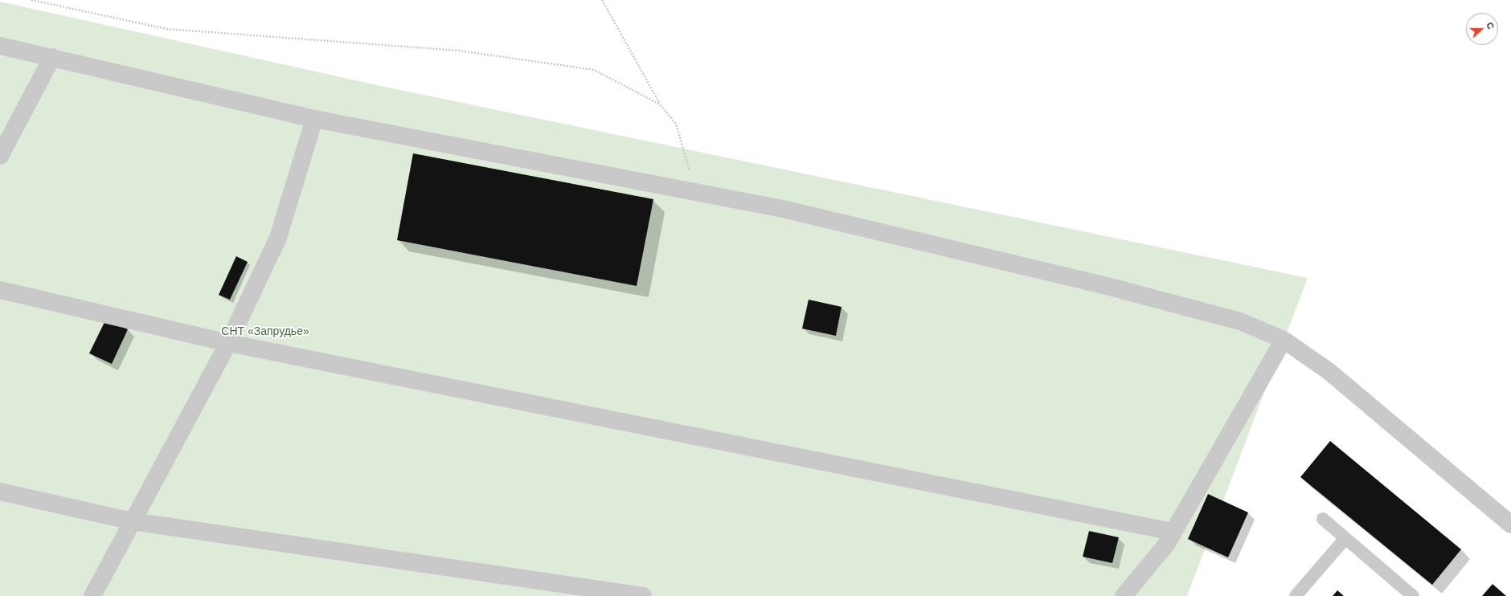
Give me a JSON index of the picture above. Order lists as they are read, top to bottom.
{
  "parks": ["СНТ «Запрудье»"],
  "north": "right"
}
